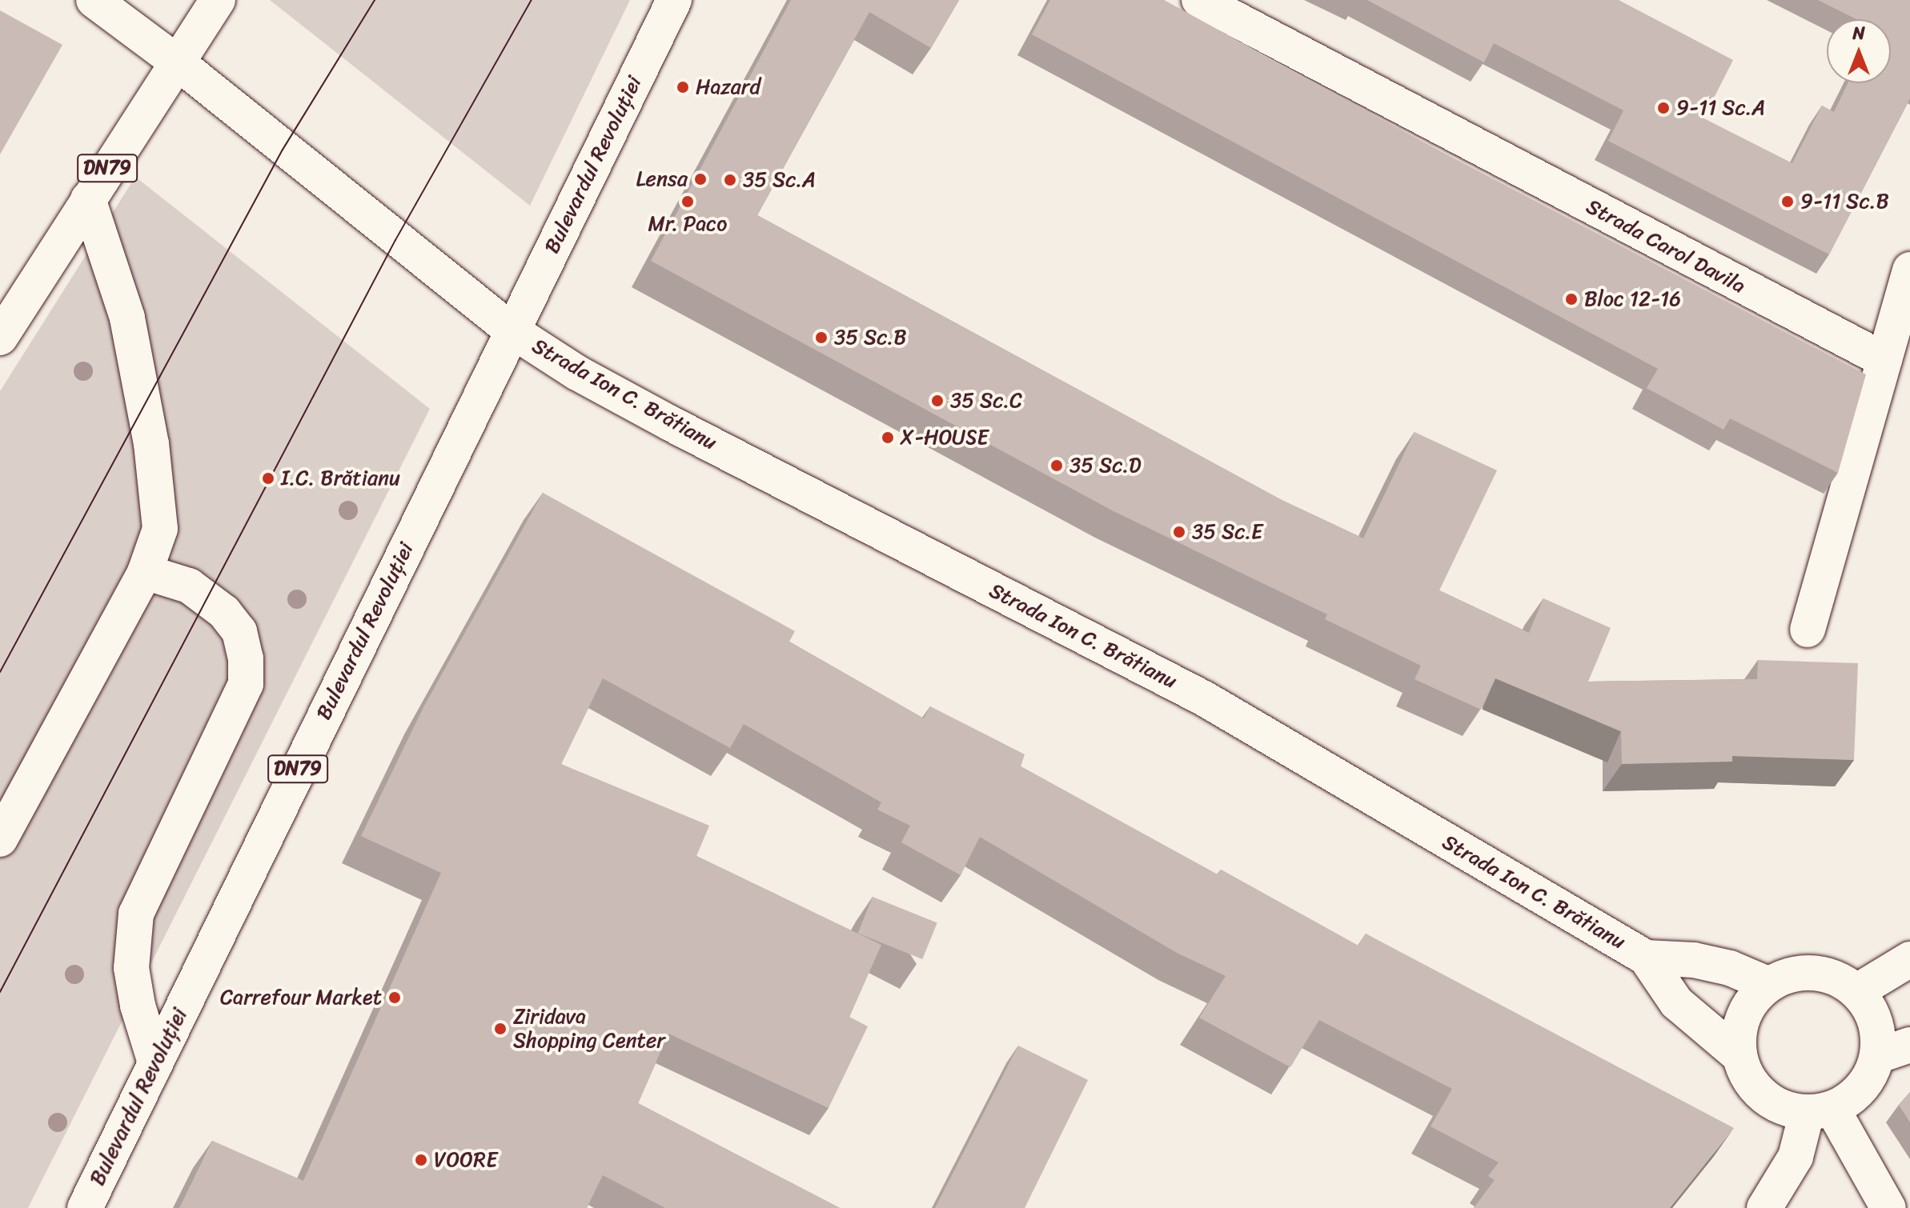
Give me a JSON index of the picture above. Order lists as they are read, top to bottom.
{
  "streets": {
    "main road": [
      "Bulevardul Revoluției",
      "DN79",
      "Strada Carol Davila",
      "Strada Ion C. Brătianu"
    ]
  },
  "crossings": [
    ["Bulevardul Revoluției", "Strada Ion C. Brătianu"]
  ],
  "places": [
    "Hazard",
    "9-11 Sc.A",
    "Lensa",
    "35 Sc.A",
    "Mr. Paco",
    "9-11 Sc.B",
    "Bloc 12-16",
    "35 Sc.B",
    "35 Sc.C",
    "X-HOUSE",
    "35 Sc.D",
    "I.C. Brătianu",
    "35 Sc.E",
    "Carrefour Market",
    "Ziridava Shopping Center",
    "VOORE"
  ],
  "north": "top"
}
